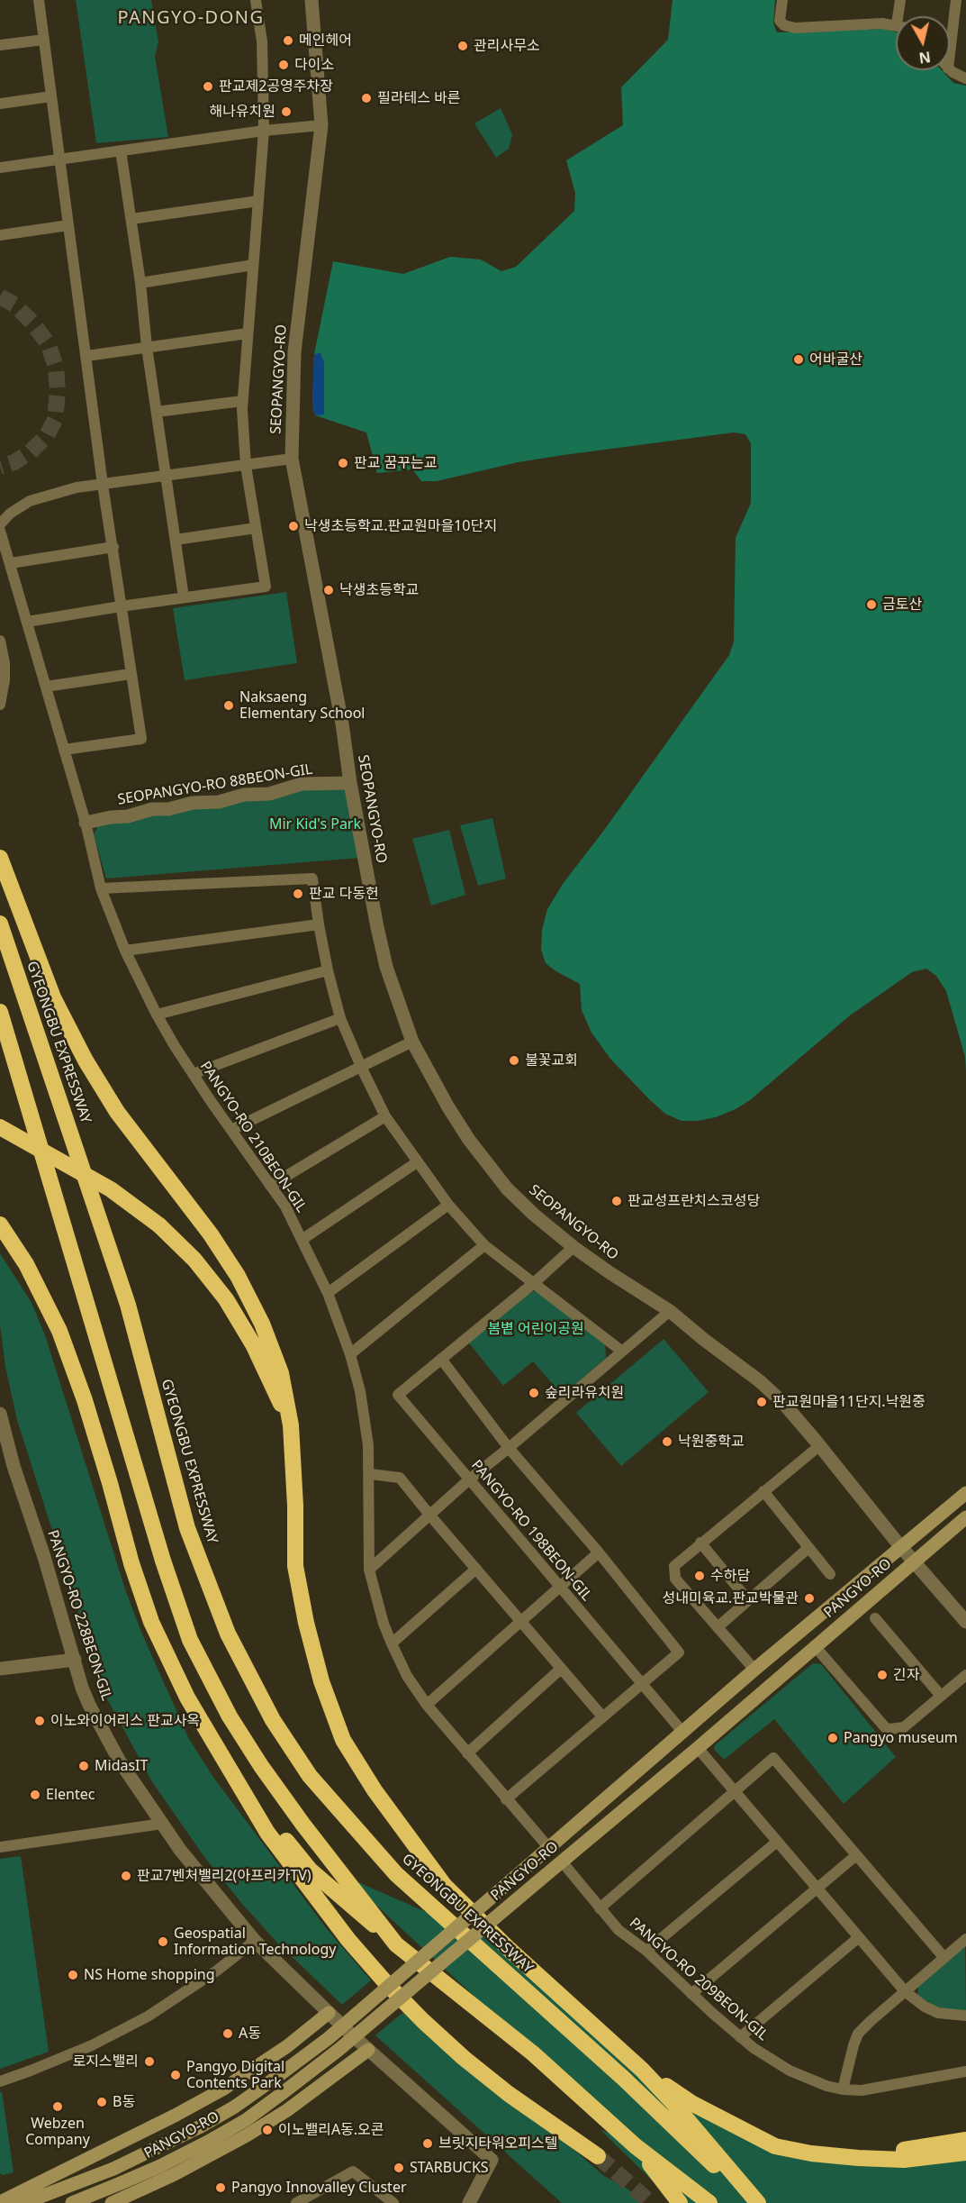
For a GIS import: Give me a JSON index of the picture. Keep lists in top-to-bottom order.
{
  "streets": {
    "highway": ["GYEONGBU EXPRESSWAY"],
    "main road": ["PANGYO-RO"],
    "street": [
      "SEOPANGYO-RO",
      "SEOPANGYO-RO 88BEON-GIL",
      "PANGYO-RO 210BEON-GIL",
      "PANGYO-RO 198BEON-GIL",
      "PANGYO-RO 228BEON-GIL",
      "PANGYO-RO 209BEON-GIL"
    ]
  },
  "crossings": [
    ["SEOPANGYO-RO", "SEOPANGYO-RO 88BEON-GIL"],
    ["SEOPANGYO-RO", "PANGYO-RO"],
    ["SEOPANGYO-RO 88BEON-GIL", "PANGYO-RO 210BEON-GIL"],
    ["PANGYO-RO 210BEON-GIL", "PANGYO-RO"],
    ["PANGYO-RO 198BEON-GIL", "PANGYO-RO"],
    ["PANGYO-RO", "PANGYO-RO 209BEON-GIL"]
  ],
  "districts": ["PANGYO-DONG"],
  "parks": ["Mir Kid's Park", "봄볕 어린이공원"],
  "places": [
    "메인헤어",
    "관리사무소",
    "다이소",
    "판교제2공영주차장",
    "필라테스 바른",
    "해나유치원",
    "어바굴산",
    "판교 꿈꾸는교",
    "낙생초등학교.판교원마을10단지",
    "낙생초등학교",
    "금토산",
    "Naksaeng Elementary School",
    "판교 다동헌",
    "불꽃교회",
    "판교성프란치스코성당",
    "숲리라유치원",
    "판교원마을11단지.낙원중",
    "낙원중학교",
    "수하담",
    "성내미육교.판교박물관",
    "긴자",
    "이노와이어리스 판교사옥",
    "Pangyo museum",
    "MidasIT",
    "Elentec",
    "판교7벤처밸리2(아프리카TV)",
    "Geospatial Information Technology",
    "NS Home shopping",
    "A동",
    "로지스밸리",
    "Pangyo Digital Contents Park",
    "B동",
    "Webzen Company",
    "이노밸리A동.오콘",
    "브릿지타워오피스텔",
    "STARBUCKS",
    "Pangyo Innovalley Cluster"
  ],
  "north": "bottom"
}
